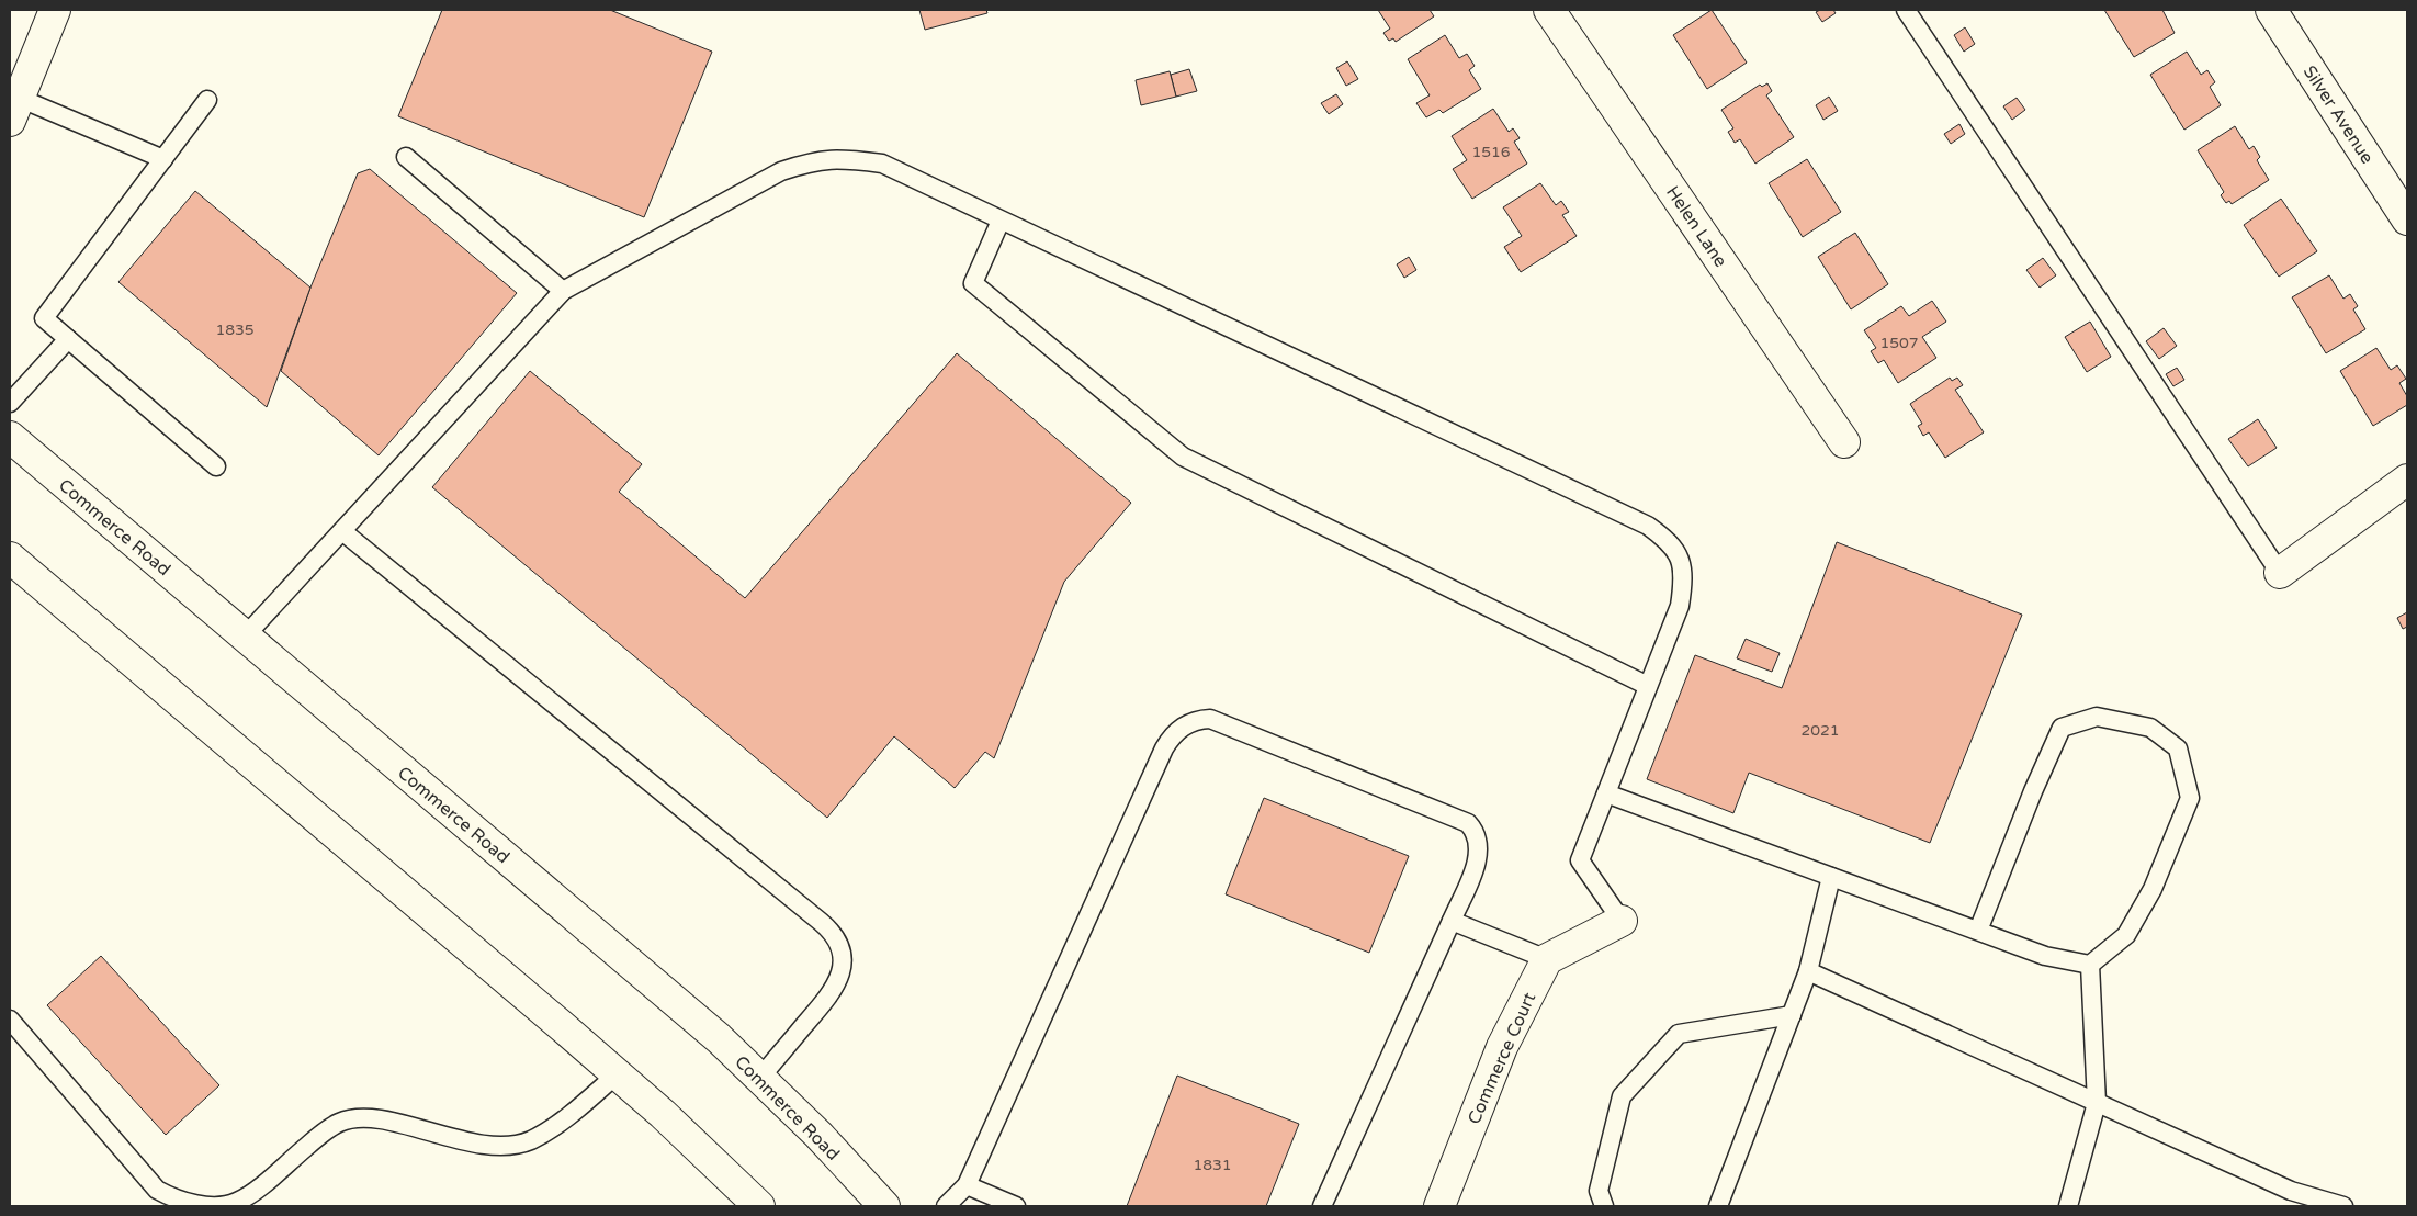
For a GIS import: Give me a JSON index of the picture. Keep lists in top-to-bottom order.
{
  "streets": {
    "main road": [
      "Silver Avenue",
      "Helen Lane",
      "Commerce Road",
      "Commerce Court"
    ]
  },
  "house_numbers": [
    "1516",
    "1835",
    "1507",
    "2021",
    "1831"
  ]
}
